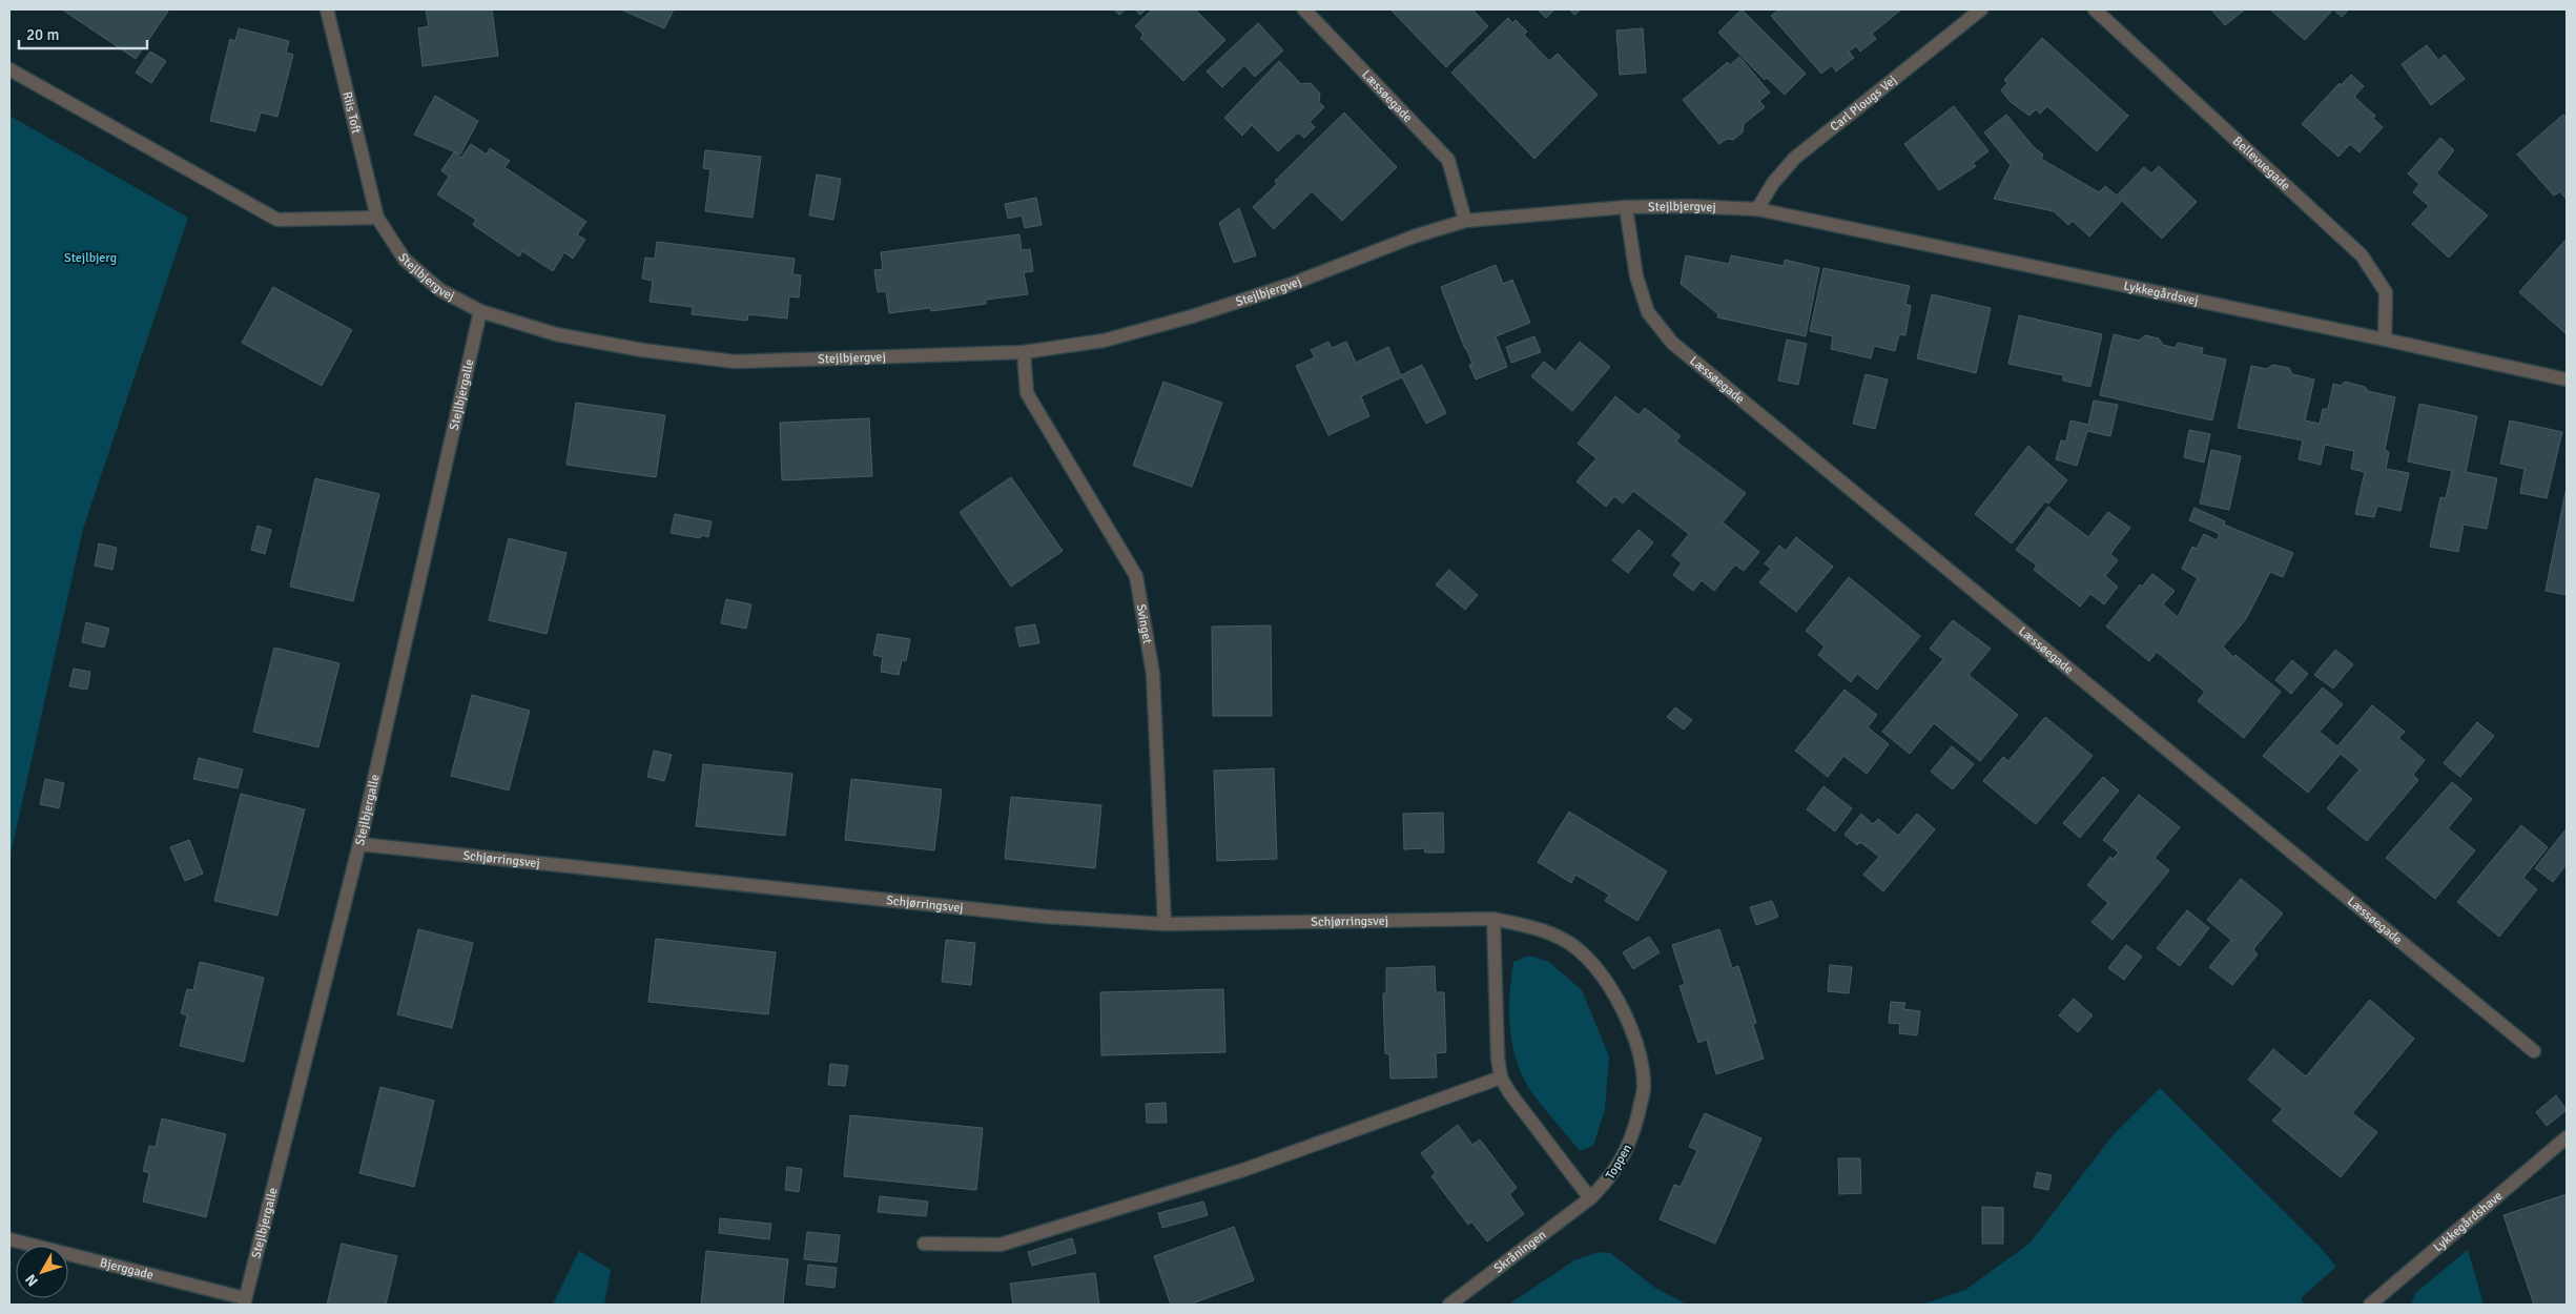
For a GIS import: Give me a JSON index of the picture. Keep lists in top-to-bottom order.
{
  "streets": {
    "street": [
      "Læssøegade",
      "Carl Plougs Vej",
      "Riis Toft",
      "Bellevuegade",
      "Stejlbjergvej",
      "Lykkegårdsvej",
      "Stejlbjergalle",
      "Svinget",
      "Schjørringsvej",
      "Toppen",
      "Lykkegårdshave",
      "Skråningen",
      "Bjerggade"
    ]
  },
  "crossings": [
    ["Læssøegade", "Stejlbjergvej"],
    ["Carl Plougs Vej", "Stejlbjergvej"],
    ["Carl Plougs Vej", "Lykkegårdsvej"],
    ["Riis Toft", "Stejlbjergvej"],
    ["Bellevuegade", "Lykkegårdsvej"],
    ["Stejlbjergvej", "Lykkegårdsvej"],
    ["Stejlbjergvej", "Stejlbjergalle"],
    ["Stejlbjergvej", "Svinget"],
    ["Stejlbjergalle", "Schjørringsvej"],
    ["Stejlbjergalle", "Bjerggade"],
    ["Svinget", "Schjørringsvej"],
    ["Schjørringsvej", "Toppen"],
    ["Toppen", "Skråningen"]
  ],
  "parks": ["Stejlbjerg"],
  "scale_bar": "20 m",
  "north": "bottom left"
}
